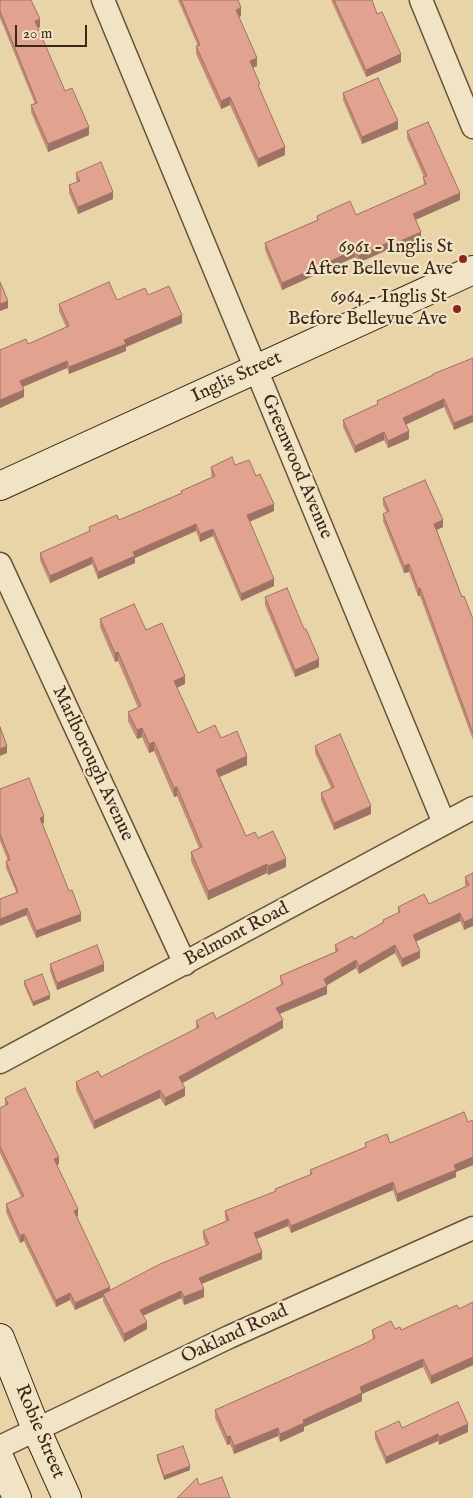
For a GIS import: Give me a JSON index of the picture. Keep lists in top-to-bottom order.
{
  "streets": {
    "street": [
      "Inglis Street",
      "Greenwood Avenue",
      "Marlborough Avenue",
      "Belmont Road",
      "Oakland Road",
      "Robie Street"
    ]
  },
  "crossings": [
    ["Inglis Street", "Greenwood Avenue"],
    ["Greenwood Avenue", "Belmont Road"],
    ["Marlborough Avenue", "Belmont Road"],
    ["Oakland Road", "Robie Street"]
  ],
  "places": ["6961 - Inglis St After Bellevue Ave", "6964 - Inglis St Before Bellevue Ave"],
  "scale_bar": "20 m"
}
